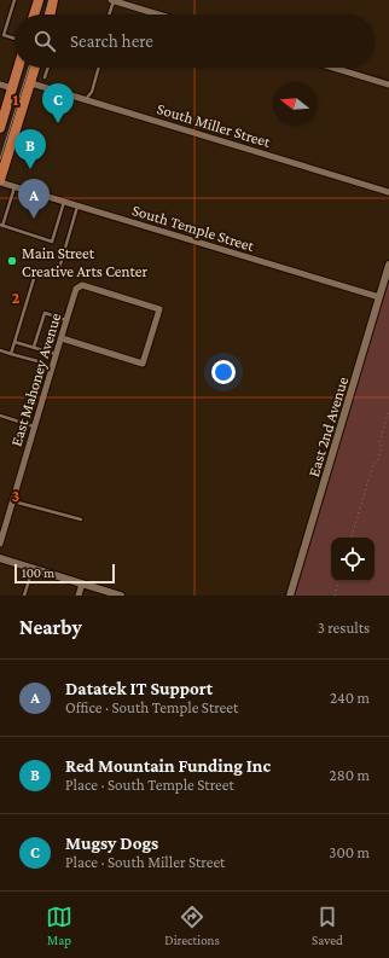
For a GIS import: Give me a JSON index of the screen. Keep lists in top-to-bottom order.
{
  "streets": {
    "street": [
      "South Miller Street",
      "South Temple Street",
      "East Mahoney Avenue",
      "East 2nd Avenue"
    ]
  },
  "crossings": [
    ["South Temple Street", "East 2nd Avenue"]
  ],
  "places": ["Main Street Creative Arts Center"],
  "scale_bar": "100 m",
  "north": "left",
  "page": {
    "search": "Search here",
    "pins": ["C", "B", "A"],
    "scale": "100 m",
    "heading": ["Nearby", "3 results"],
    "list": [
      {
        "mark": "A",
        "name": "Datatek IT Support",
        "note": "Office · South Temple Street",
        "value": "240 m"
      },
      {
        "mark": "B",
        "name": "Red Mountain Funding Inc",
        "note": "Place · South Temple Street",
        "value": "280 m"
      },
      {
        "mark": "C",
        "name": "Mugsy Dogs",
        "note": "Place · South Miller Street",
        "value": "300 m"
      }
    ],
    "nav": ["Map", "Directions", "Saved"]
  },
  "grid": {
    "rows": ["1", "2", "3"]
  }
}
